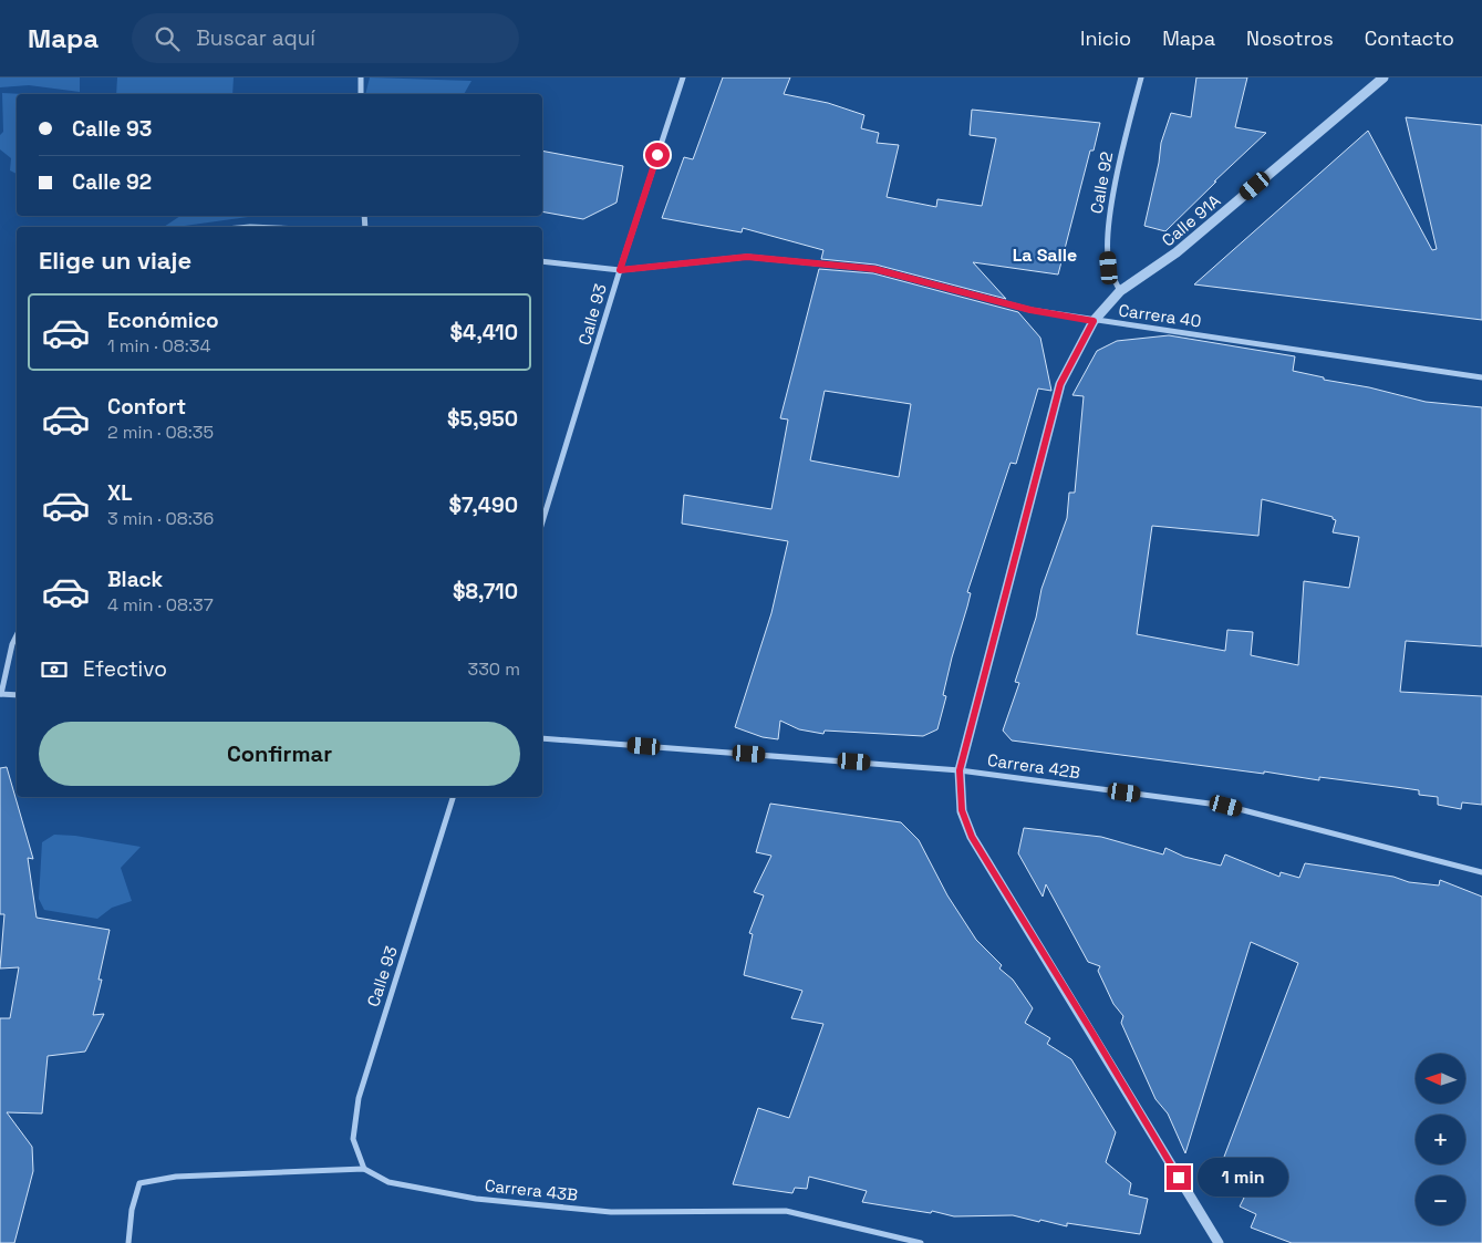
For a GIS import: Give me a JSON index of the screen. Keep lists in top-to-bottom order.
{
  "streets": {
    "street": [
      "Calle 92",
      "Calle 91A",
      "Calle 93",
      "Carrera 40",
      "Carrera 42B",
      "Carrera 43B"
    ]
  },
  "crossings": [
    ["Calle 92", "Calle 91A"],
    ["Calle 91A", "Carrera 40"],
    ["Calle 93", "Carrera 40"],
    ["Calle 93", "Carrera 43B"]
  ],
  "districts": ["La Salle"],
  "north": "left",
  "page": {
    "header": "Mapa",
    "search": "Buscar aquí",
    "nav": [
      "Inicio",
      "Mapa",
      "Nosotros",
      "Contacto"
    ],
    "banner": ["Calle 93", "Calle 92"],
    "heading": "Elige un viaje",
    "list": [
      {
        "name": "Económico",
        "note": "1 min · 08:34",
        "value": "$4,410"
      },
      {
        "name": "Confort",
        "note": "2 min · 08:35",
        "value": "$5,950"
      },
      {
        "name": "XL",
        "note": "3 min · 08:36",
        "value": "$7,490"
      },
      {
        "name": "Black",
        "note": "4 min · 08:37",
        "value": "$8,710"
      }
    ],
    "pay": ["Efectivo", "330 m"],
    "buttons": "Confirmar",
    "map_buttons": ["+", "−"],
    "bubble": "1 min"
  }
}
